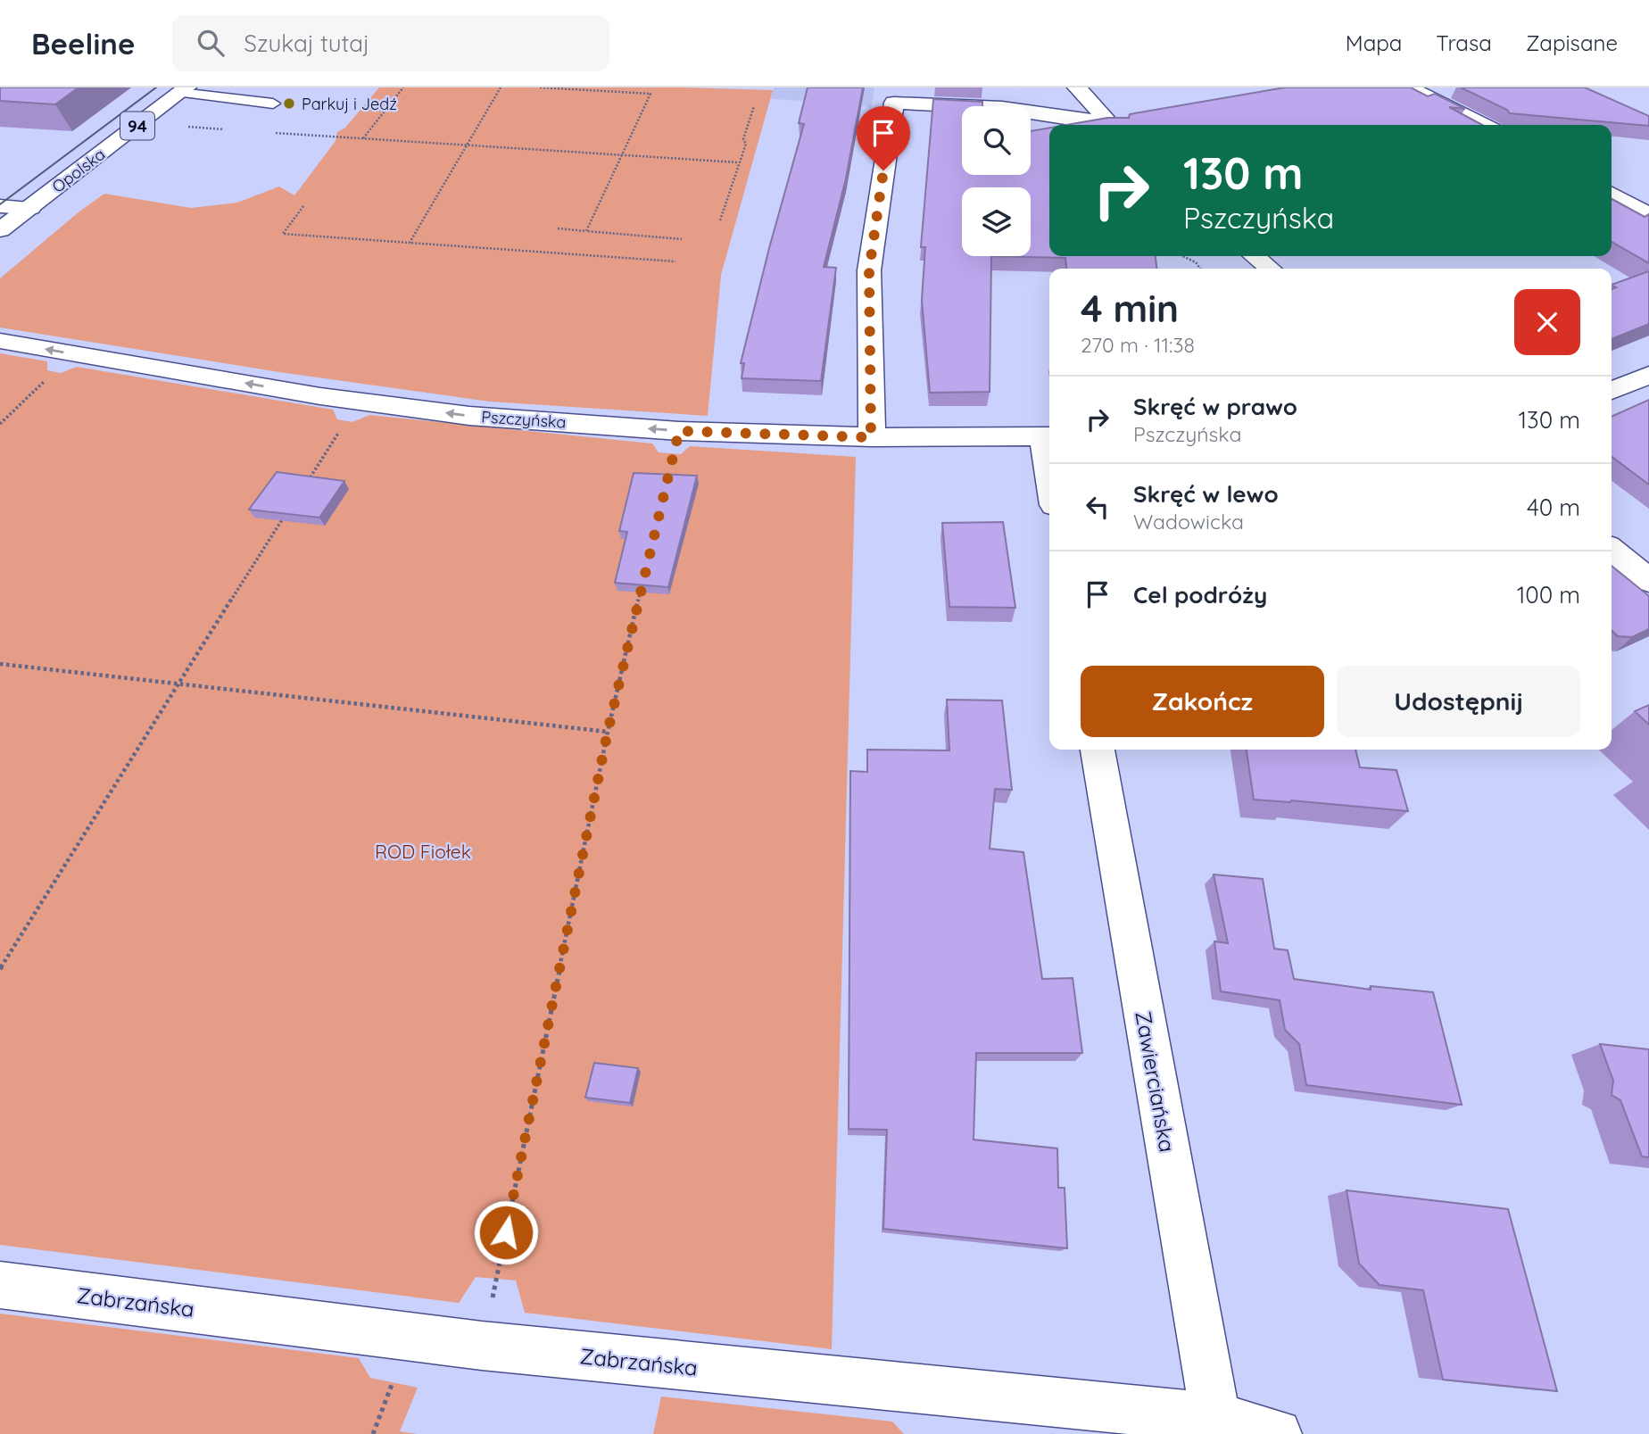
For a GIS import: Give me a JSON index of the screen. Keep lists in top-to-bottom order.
{
  "streets": {
    "street": [
      "94",
      "Opolska",
      "Pszczyńska",
      "Zawierciańska",
      "Zabrzańska"
    ]
  },
  "crossings": [
    ["Zawierciańska", "Zabrzańska"]
  ],
  "one_way": ["Pszczyńska"],
  "parks": ["ROD Fiołek"],
  "places": ["Parkuj i Jedź"],
  "page": {
    "header": "Beeline",
    "search": "Szukaj tutaj",
    "nav": ["Mapa", "Trasa", "Zapisane"],
    "turn": ["130 m", "Pszczyńska"],
    "heading": ["4 min", "270 m · 11:38"],
    "list": [
      {
        "name": "Skręć w prawo",
        "note": "Pszczyńska",
        "value": "130 m"
      },
      {
        "name": "Skręć w lewo",
        "note": "Wadowicka",
        "value": "40 m"
      },
      {
        "name": "Cel podróży",
        "value": "100 m"
      }
    ],
    "buttons": ["Zakończ", "Udostępnij"]
  }
}
